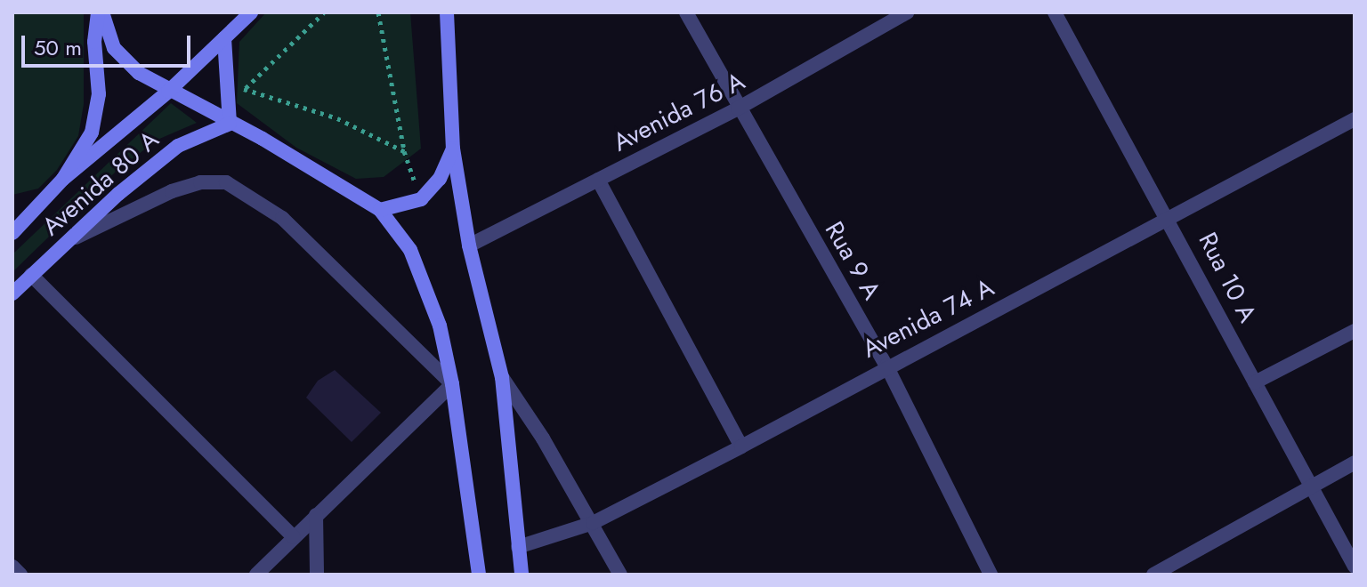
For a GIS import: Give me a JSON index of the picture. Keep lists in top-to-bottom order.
{
  "streets": {
    "main road": ["Avenida 80 A"],
    "street": [
      "Avenida 76 A",
      "Rua 9 A",
      "Rua 10 A",
      "Avenida 74 A"
    ]
  },
  "crossings": [
    ["Avenida 76 A", "Rua 9 A"],
    ["Rua 9 A", "Avenida 74 A"],
    ["Rua 10 A", "Avenida 74 A"]
  ],
  "scale_bar": "50 m"
}
